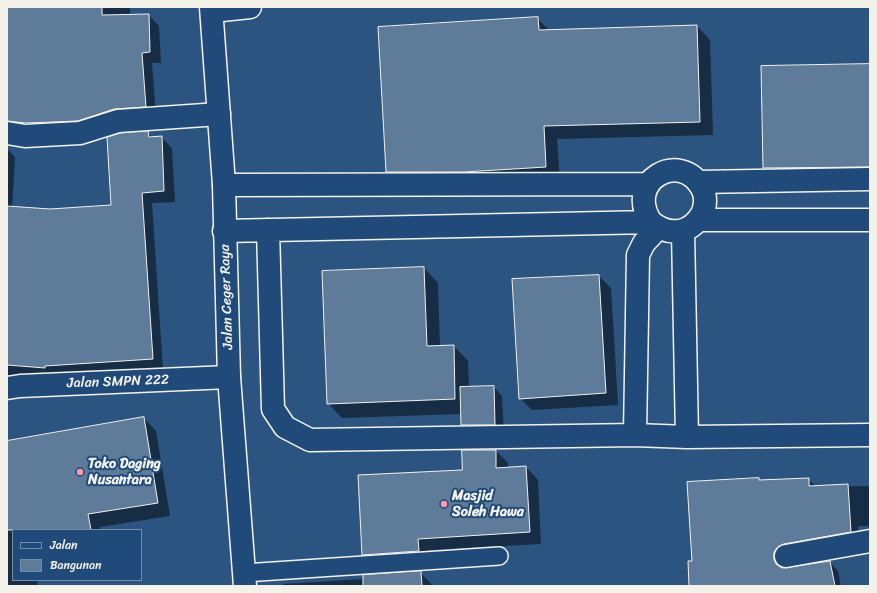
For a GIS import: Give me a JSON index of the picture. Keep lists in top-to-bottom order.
{
  "streets": {
    "street": ["Jalan Ceger Raya", "Jalan SMPN 222"]
  },
  "crossings": [
    ["Jalan Ceger Raya", "Jalan SMPN 222"]
  ],
  "places": ["Toko Daging Nusantara", "Masjid Soleh Hawa"],
  "legend": ["Jalan", "Bangunan"]
}
